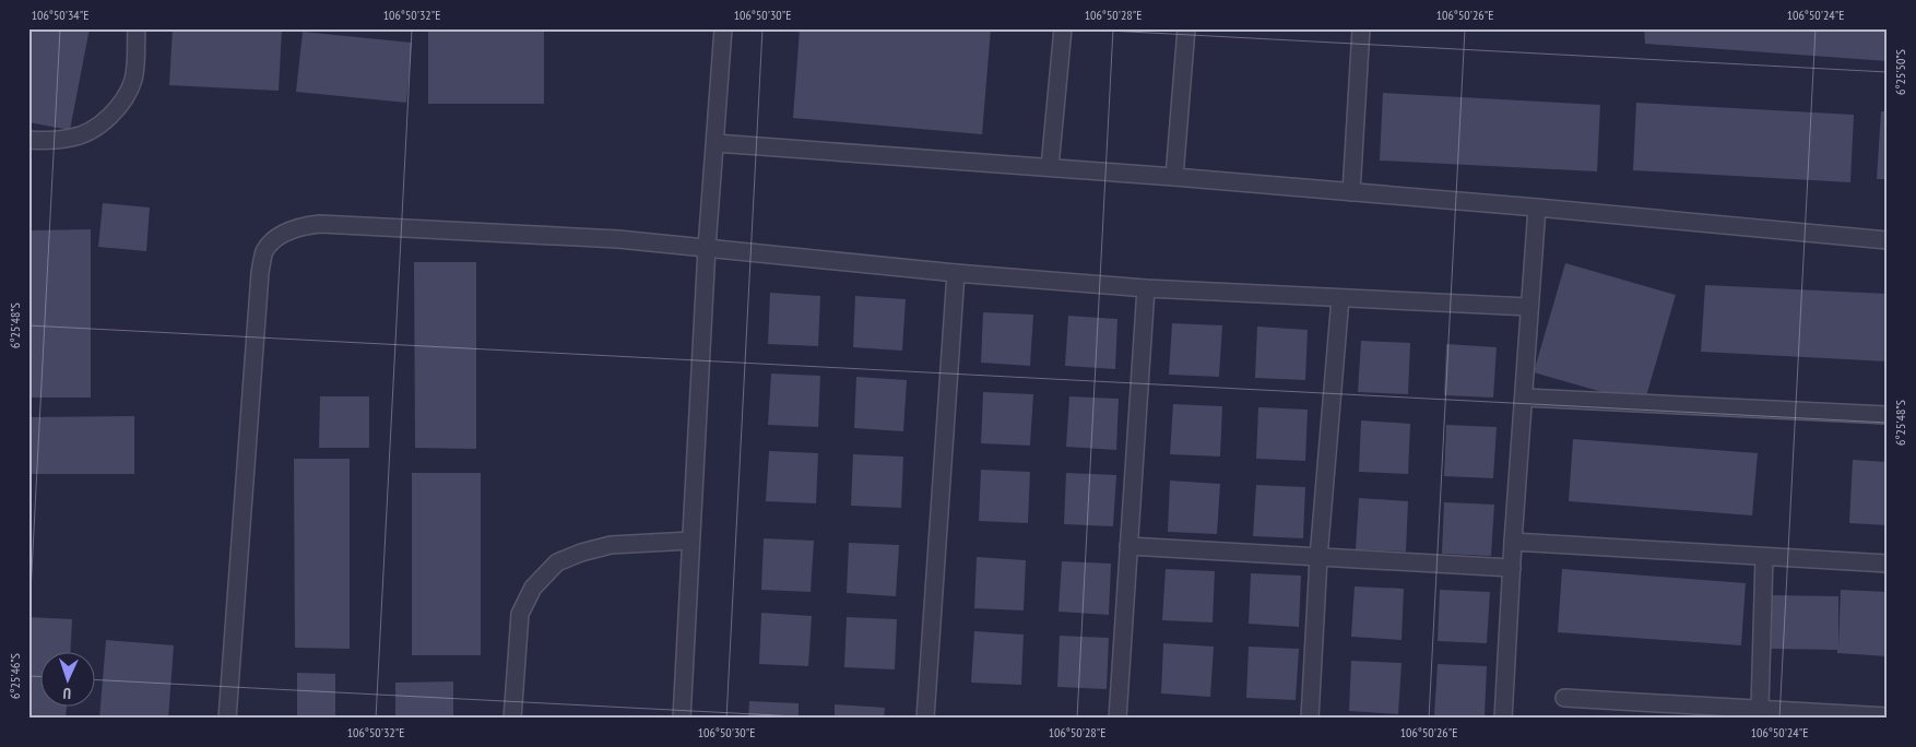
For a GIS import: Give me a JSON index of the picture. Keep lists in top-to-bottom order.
{
  "north": "bottom",
  "coordinates": [
    "106°50'34\"E",
    "106°50'32\"E",
    "106°50'30\"E",
    "106°50'28\"E",
    "106°50'26\"E",
    "106°50'24\"E",
    "6°25'50\"S",
    "6°25'48\"S",
    "6°25'46\"S"
  ]
}
